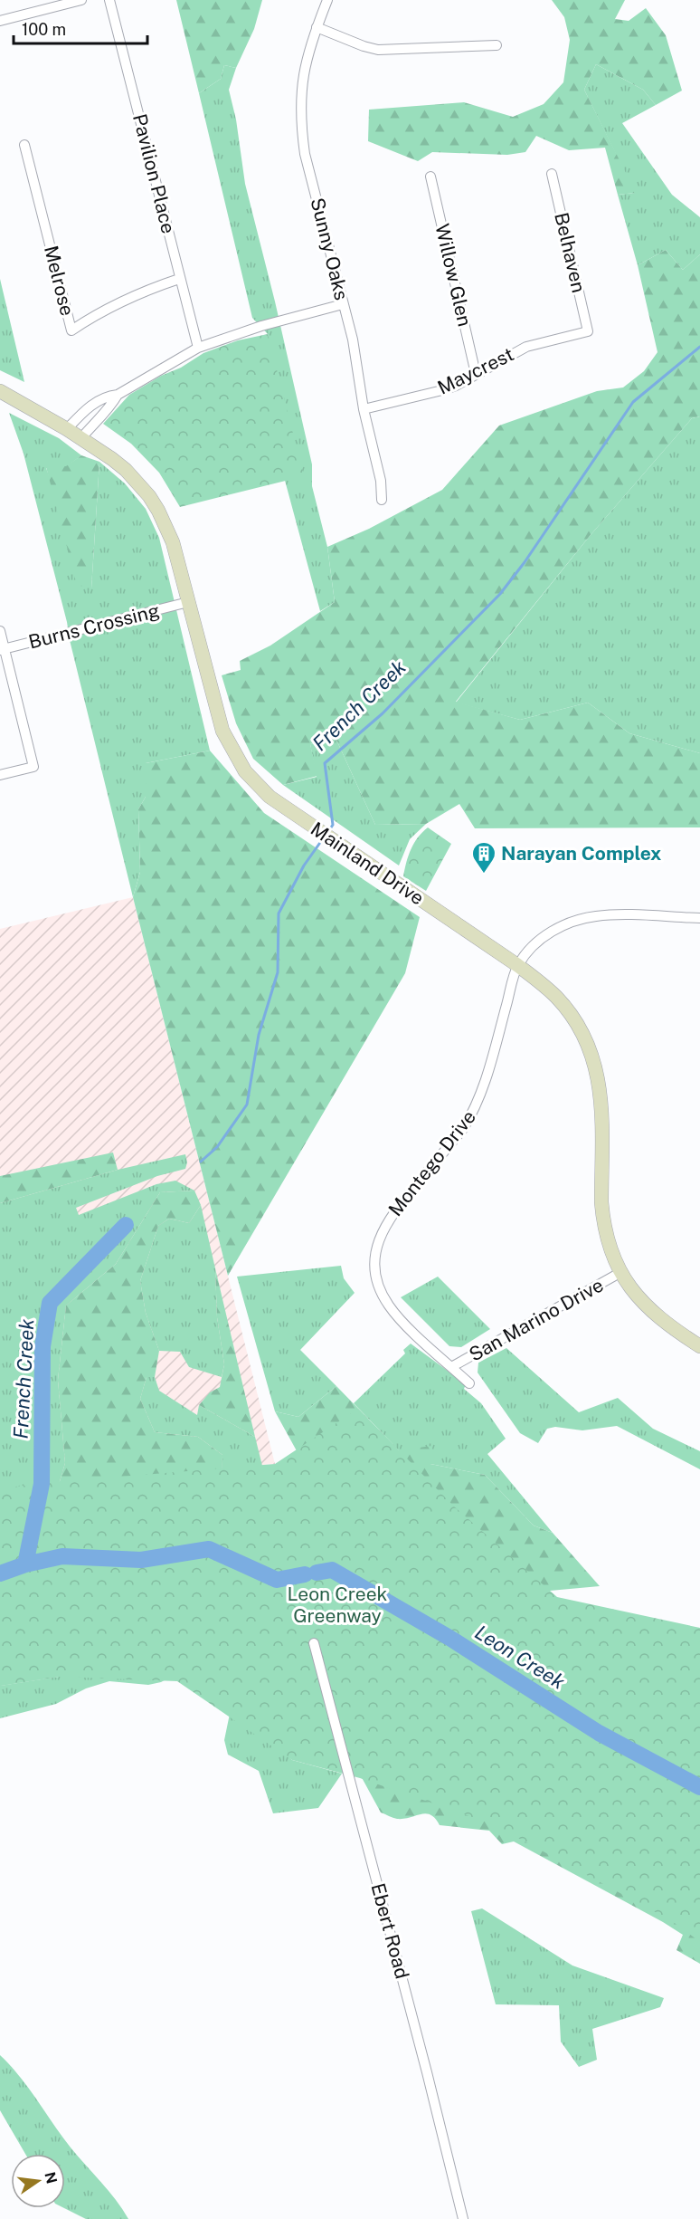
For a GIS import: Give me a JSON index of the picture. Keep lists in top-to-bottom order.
{
  "streets": {
    "main road": ["Mainland Drive"],
    "street": [
      "Pavilion Place",
      "Sunny Oaks",
      "Belhaven",
      "Willow Glen",
      "Melrose",
      "Maycrest",
      "Burns Crossing",
      "Montego Drive",
      "San Marino Drive",
      "Ebert Road"
    ]
  },
  "crossings": [
    ["Pavilion Place", "Melrose"],
    ["Sunny Oaks", "Maycrest"],
    ["Belhaven", "Maycrest"],
    ["Willow Glen", "Maycrest"],
    ["Burns Crossing", "Mainland Drive"],
    ["Mainland Drive", "Montego Drive"],
    ["Mainland Drive", "San Marino Drive"],
    ["Montego Drive", "San Marino Drive"]
  ],
  "water": ["French Creek", "Leon Creek"],
  "parks": ["Leon Creek Greenway"],
  "places": {
    "building": ["Narayan Complex"]
  },
  "scale_bar": "100 m",
  "north": "right"
}
